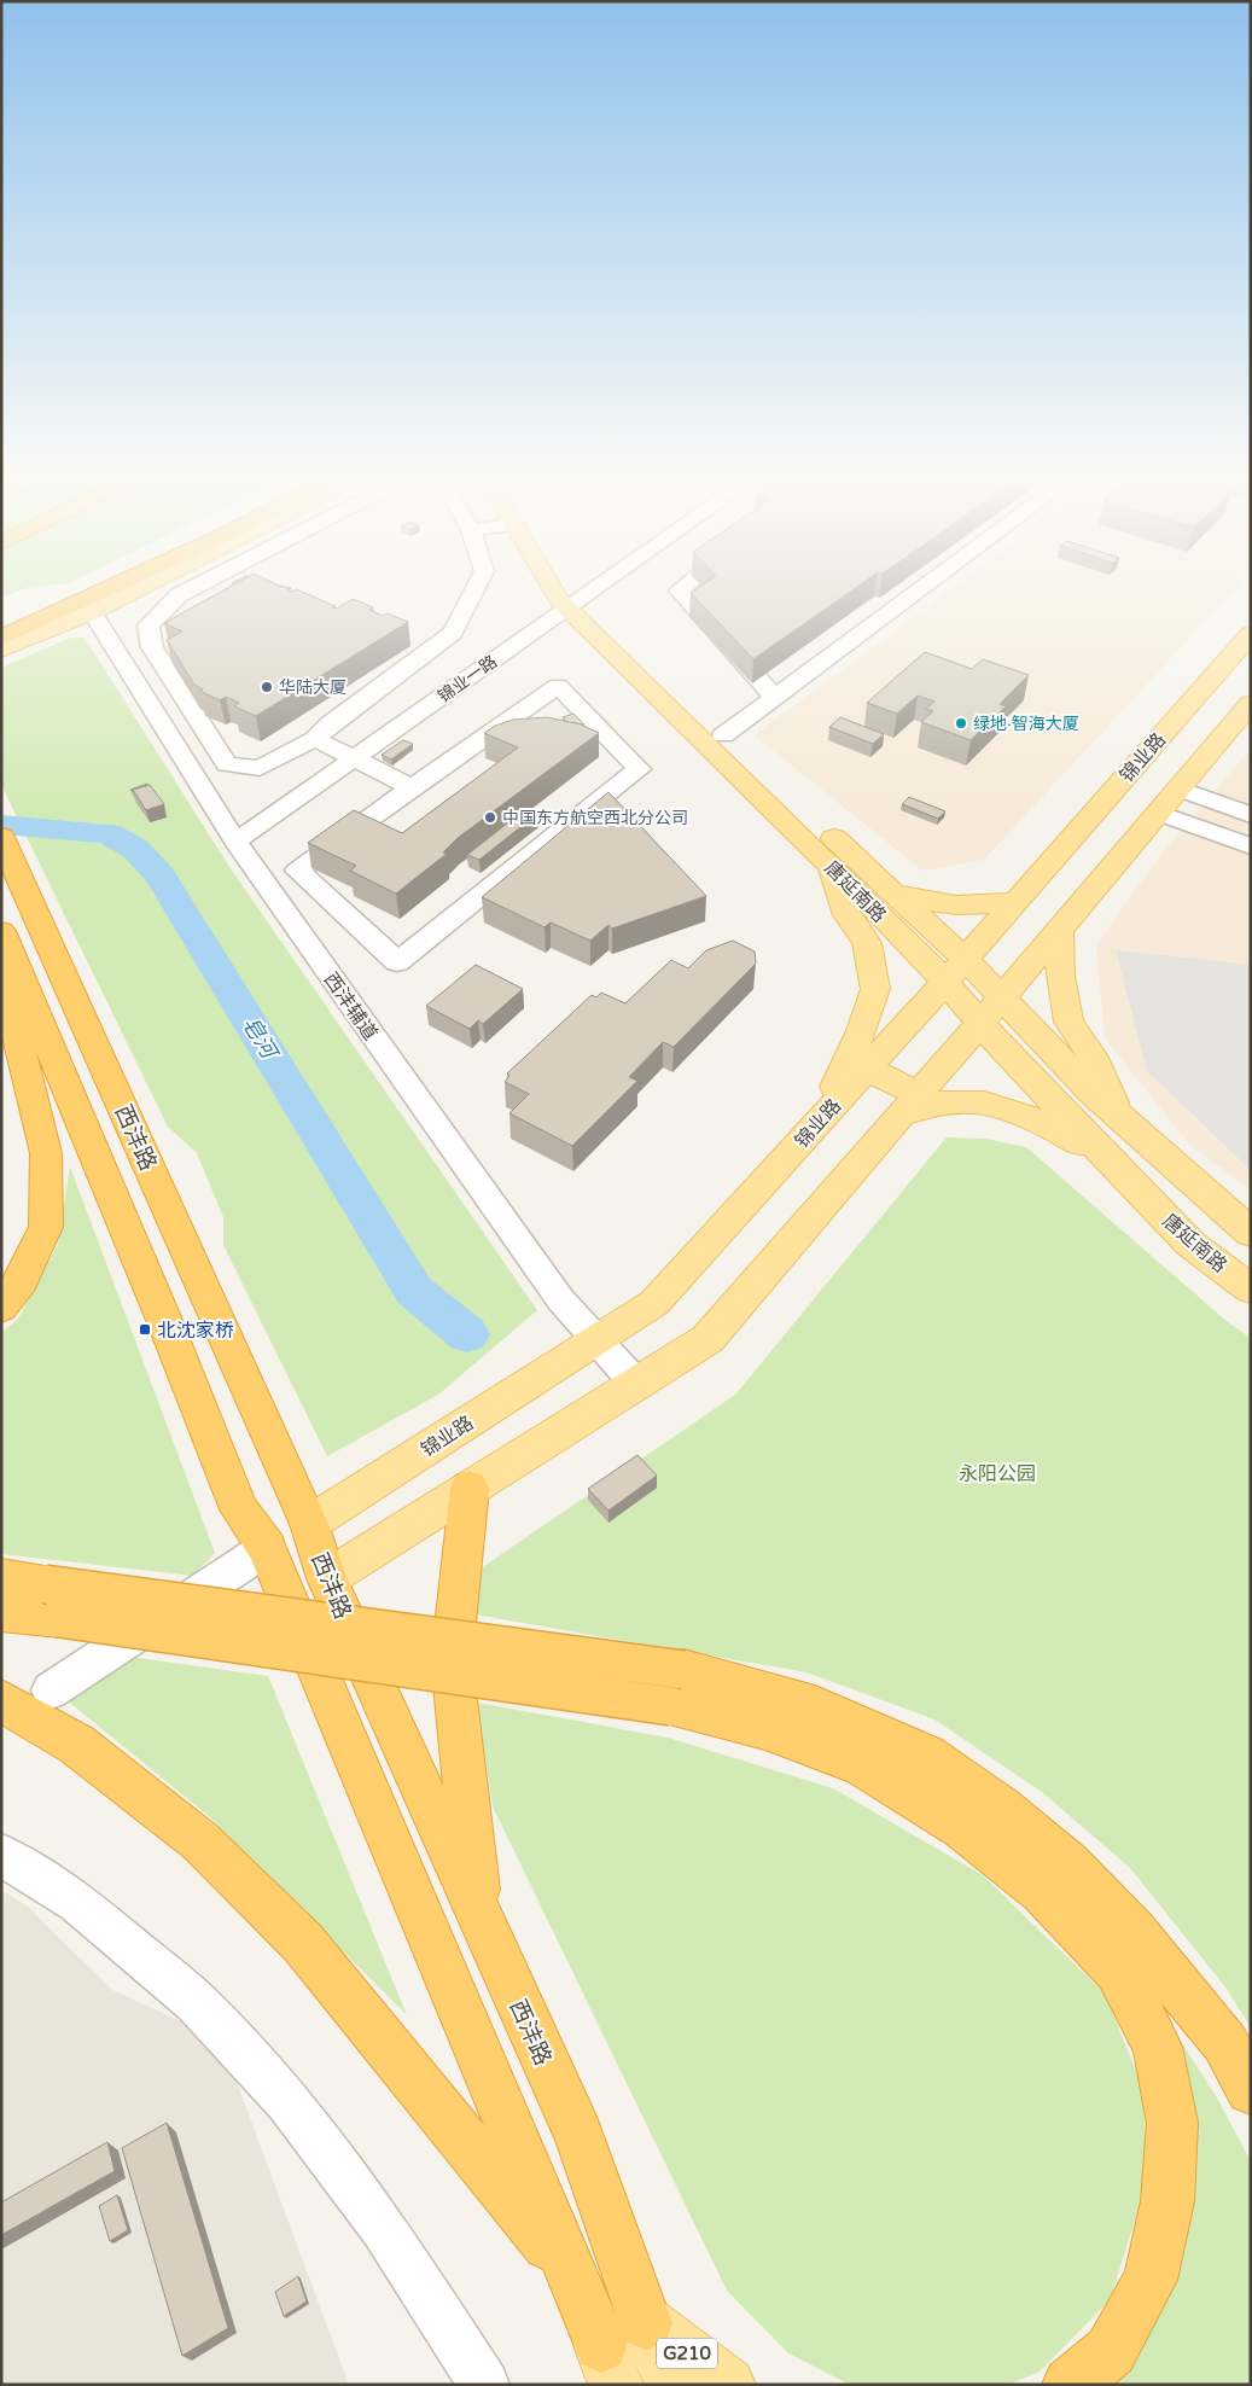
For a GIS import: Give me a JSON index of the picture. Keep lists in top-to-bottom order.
{
  "streets": {
    "highway": ["西沣路"],
    "main road": ["锦业路", "唐延南路", "G210"],
    "street": ["锦业一路", "西沣辅道"]
  },
  "crossings": [
    ["锦业一路", "唐延南路"],
    ["锦业一路", "西沣辅道"],
    ["锦业路", "唐延南路"],
    ["锦业路", "西沣辅道"],
    ["锦业路", "西沣路"],
    ["西沣路", "G210"]
  ],
  "water": ["皂河"],
  "parks": ["永阳公园"],
  "places": {
    "other": ["华陆大厦", "绿地·智海大厦", "中国东方航空西北分公司"],
    "transit": ["北沈家桥"]
  }
}
